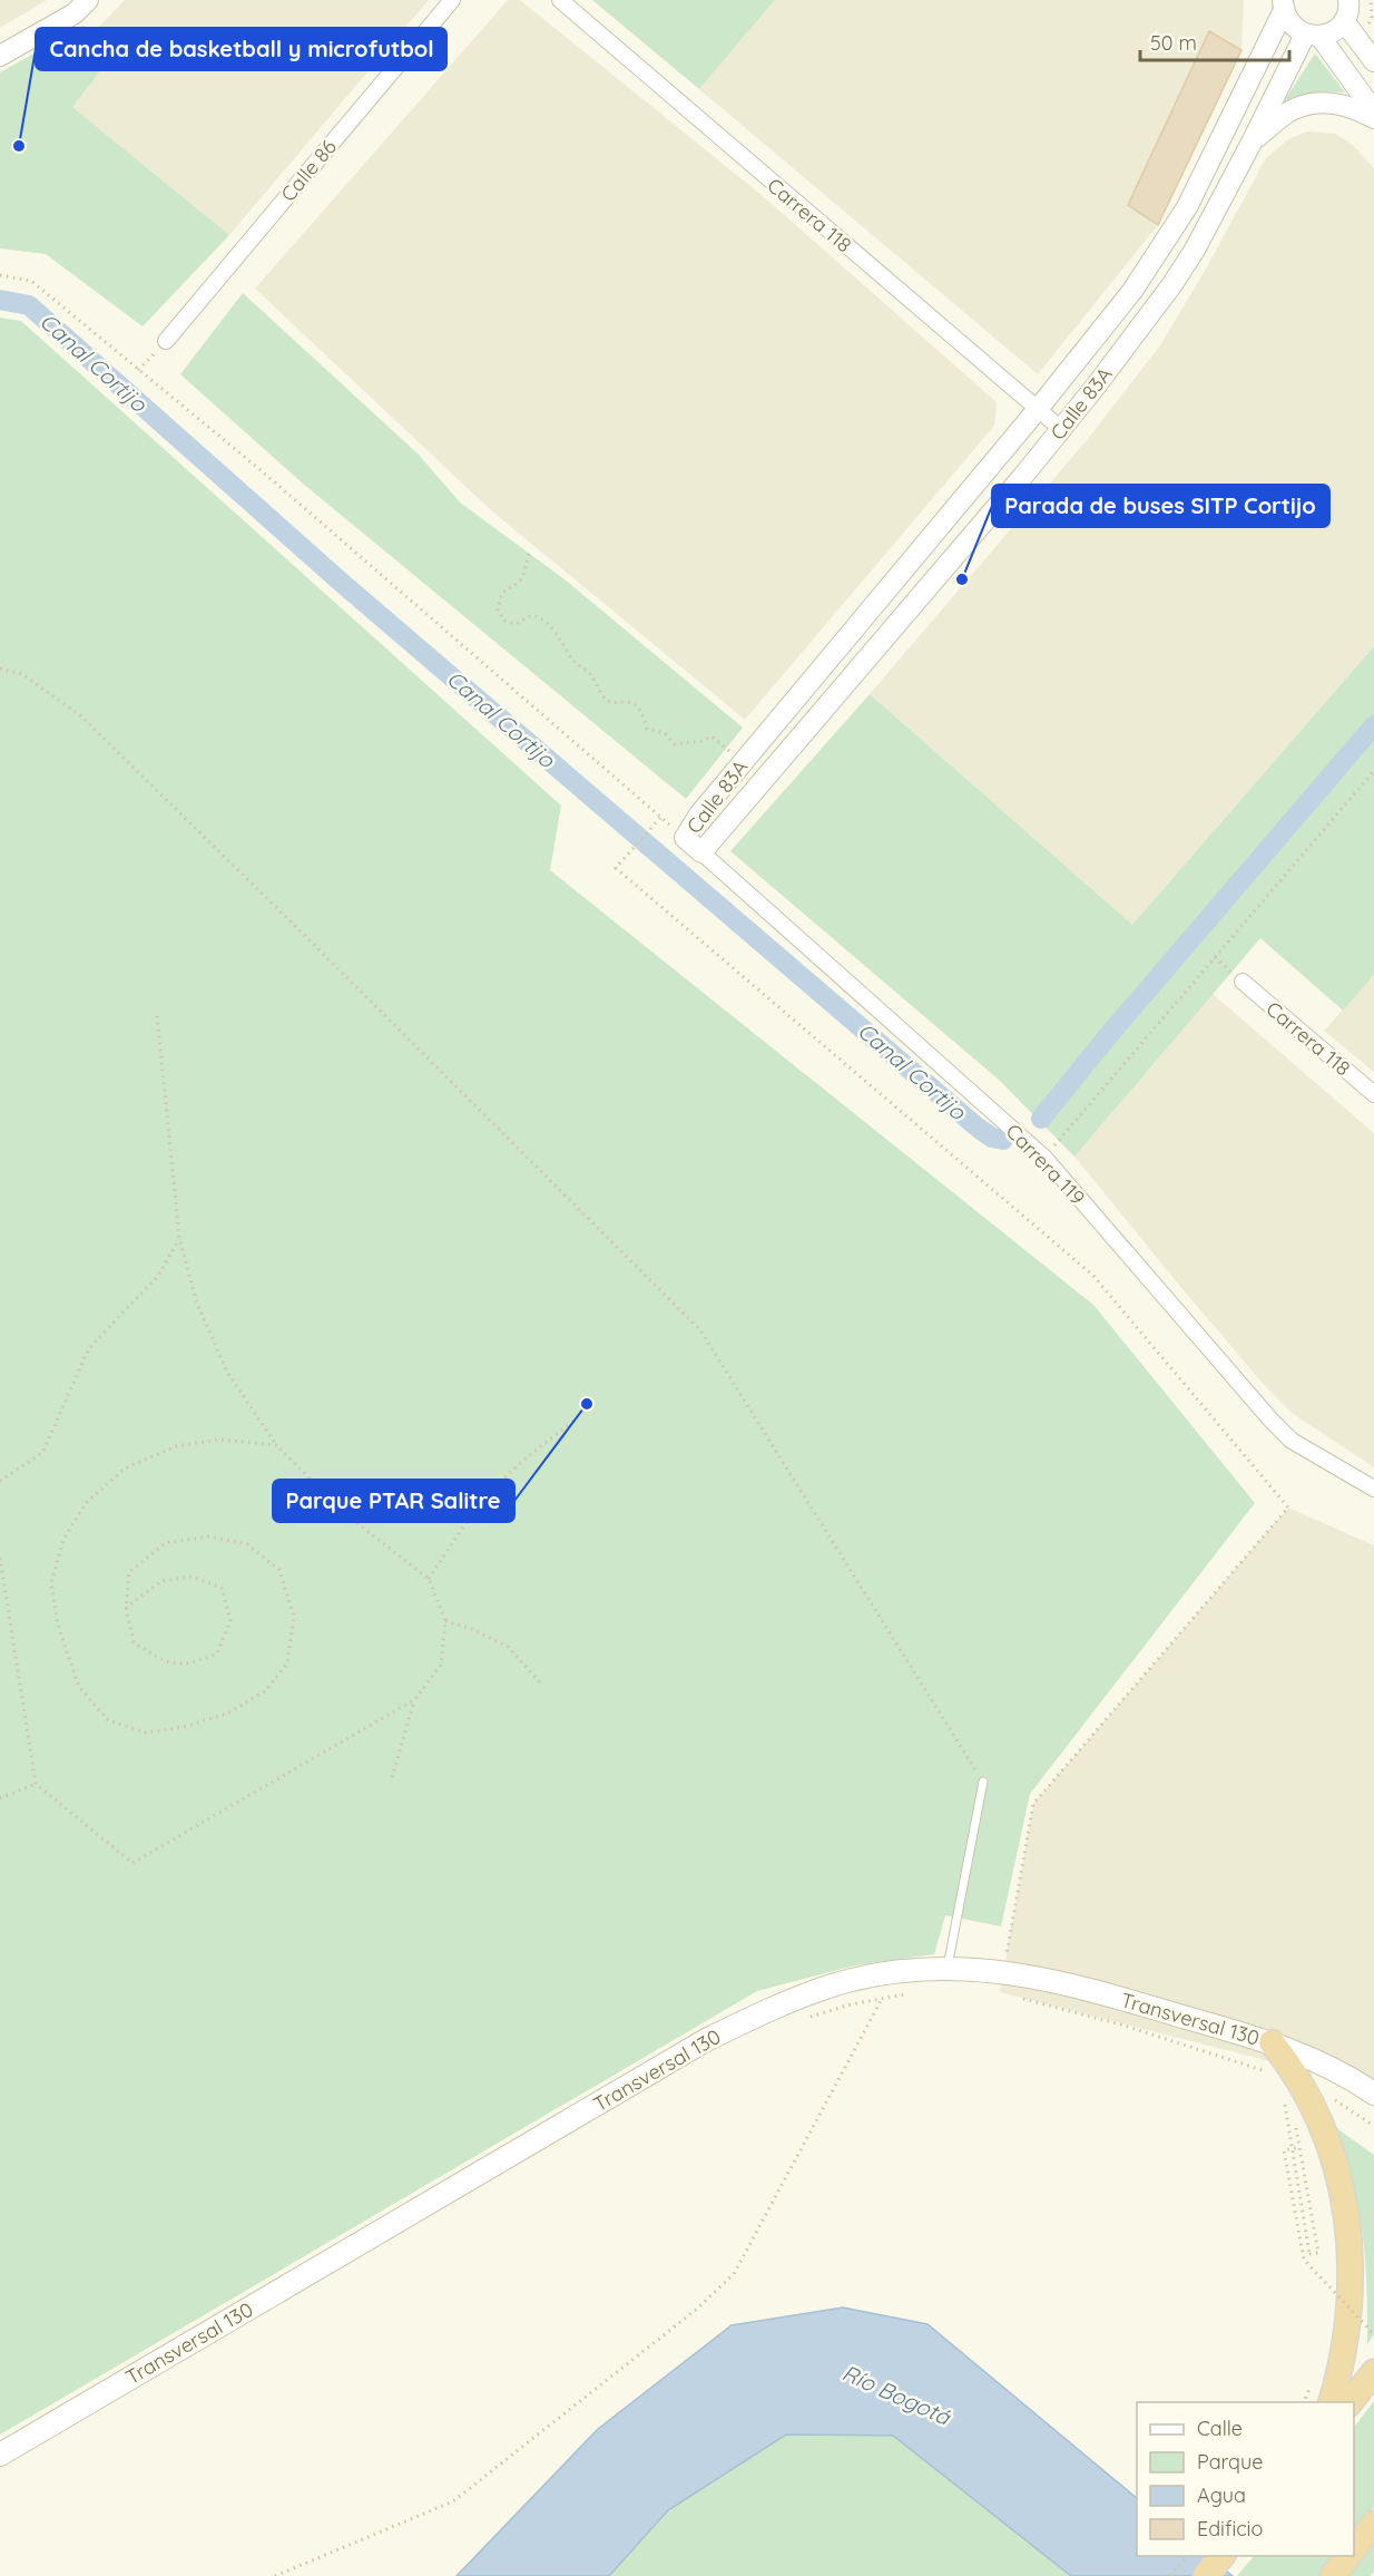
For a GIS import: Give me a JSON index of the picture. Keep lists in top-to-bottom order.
{
  "streets": {
    "main road": ["Transversal 130"],
    "street": [
      "Calle 86",
      "Carrera 118",
      "Calle 83A",
      "Carrera 119"
    ]
  },
  "crossings": [
    ["Carrera 118", "Calle 83A"],
    ["Calle 83A", "Carrera 119"]
  ],
  "water": ["Canal Cortijo", "Río Bogotá"],
  "places": ["Cancha de basketball y microfutbol", "Parada de buses SITP Cortijo", "Parque PTAR Salitre"],
  "legend": [
    "Calle",
    "Parque",
    "Agua",
    "Edificio"
  ],
  "scale_bar": "50 m"
}
